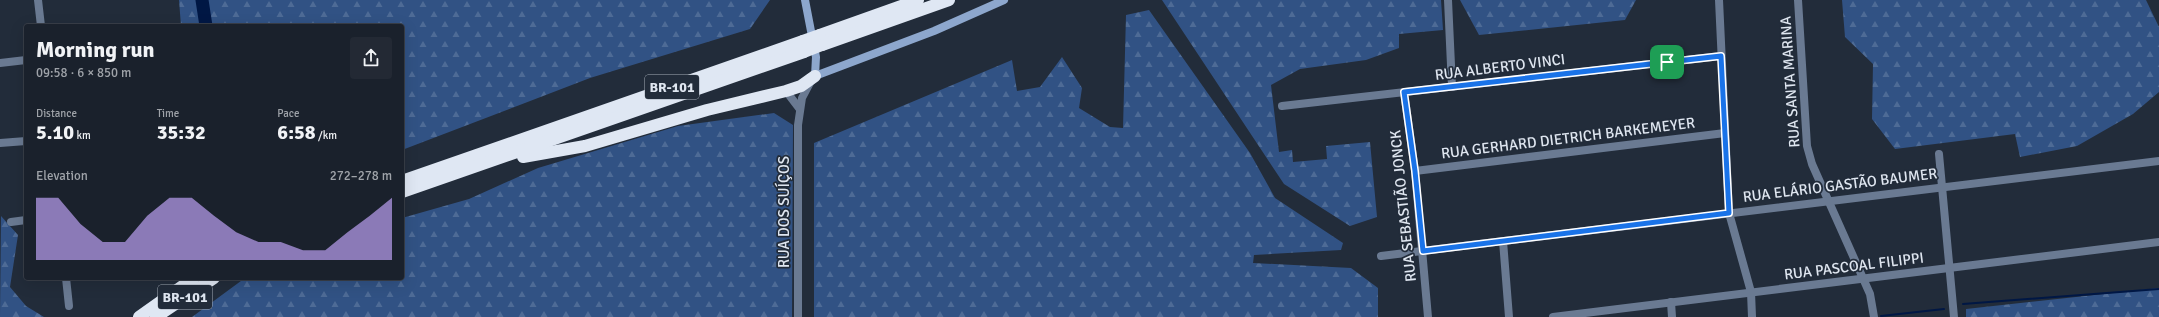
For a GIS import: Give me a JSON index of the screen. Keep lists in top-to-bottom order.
{
  "streets": {
    "highway": ["BR-101"],
    "main road": ["RUA DOS SUÍÇOS"],
    "street": [
      "RUA ALBERTO VINCI",
      "RUA SANTA MARINA",
      "RUA GERHARD DIETRICH BARKEMEYER",
      "RUA ELÁRIO GASTÃO BAUMER",
      "RUA SEBASTIÃO JONCK",
      "RUA PASCOAL FILIPPI"
    ]
  },
  "crossings": [
    ["RUA ALBERTO VINCI", "RUA SEBASTIÃO JONCK"],
    ["RUA SANTA MARINA", "RUA ELÁRIO GASTÃO BAUMER"],
    ["RUA SANTA MARINA", "RUA PASCOAL FILIPPI"],
    ["RUA GERHARD DIETRICH BARKEMEYER", "RUA SEBASTIÃO JONCK"],
    ["RUA ELÁRIO GASTÃO BAUMER", "RUA SEBASTIÃO JONCK"]
  ],
  "page": {
    "heading": ["Morning run", "09:58 · 6 × 850 m"],
    "stats": [
      ["Distance", "5.10 km"],
      ["Time", "35:32"],
      ["Pace", "6:58 /km"]
    ],
    "chart": ["Elevation", "272–278 m"]
  }
}
